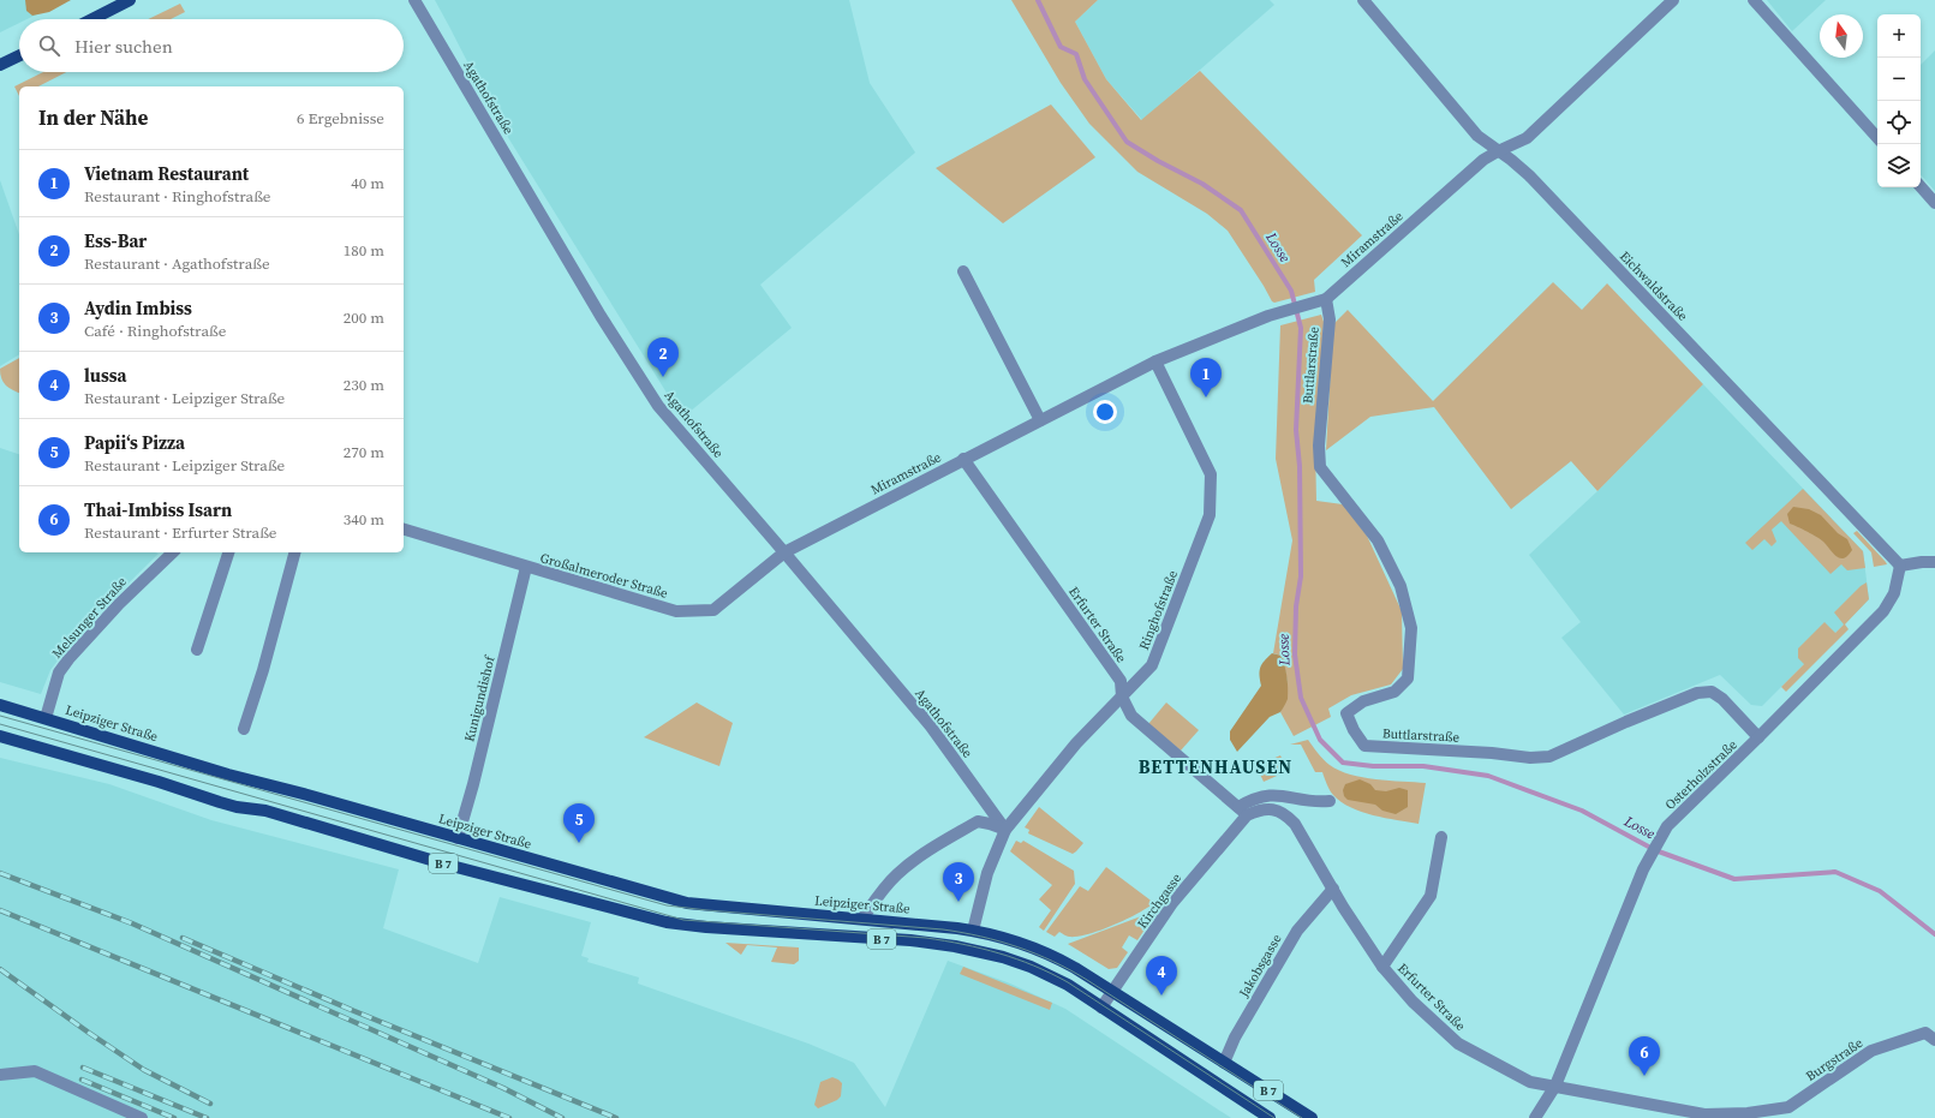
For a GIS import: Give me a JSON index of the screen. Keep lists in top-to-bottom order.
{
  "streets": {
    "main road": ["Leipziger Straße", "B 7"],
    "street": [
      "Agathofstraße",
      "Miramstraße",
      "Eichwaldstraße",
      "Buttlarstraße",
      "Großalmeroder Straße",
      "Ringhofstraße",
      "Melsunger Straße",
      "Erfurter Straße",
      "Kunigundishof",
      "Osterholzstraße",
      "Kirchgasse",
      "Jakobsgasse",
      "Burgstraße"
    ]
  },
  "crossings": [
    ["Agathofstraße", "Miramstraße"],
    ["Agathofstraße", "Großalmeroder Straße"],
    ["Agathofstraße", "Ringhofstraße"],
    ["Miramstraße", "Eichwaldstraße"],
    ["Miramstraße", "Buttlarstraße"],
    ["Miramstraße", "Großalmeroder Straße"],
    ["Miramstraße", "Ringhofstraße"],
    ["Miramstraße", "Erfurter Straße"],
    ["Eichwaldstraße", "Osterholzstraße"],
    ["Buttlarstraße", "Osterholzstraße"],
    ["Großalmeroder Straße", "Kunigundishof"],
    ["Ringhofstraße", "Erfurter Straße"],
    ["Ringhofstraße", "Leipziger Straße"],
    ["Melsunger Straße", "Leipziger Straße"],
    ["Erfurter Straße", "Osterholzstraße"],
    ["Erfurter Straße", "Kirchgasse"],
    ["Erfurter Straße", "Jakobsgasse"],
    ["Erfurter Straße", "Burgstraße"],
    ["Kunigundishof", "Leipziger Straße"],
    ["Leipziger Straße", "B 7"],
    ["Leipziger Straße", "Kirchgasse"],
    ["B 7", "Kirchgasse"],
    ["B 7", "Jakobsgasse"]
  ],
  "districts": ["BETTENHAUSEN"],
  "water": ["Losse"],
  "north": "top",
  "page": {
    "map_buttons": ["+", "−"],
    "search": "Hier suchen",
    "heading": ["In der Nähe", "6 Ergebnisse"],
    "list": [
      {
        "mark": "1",
        "name": "Vietnam Restaurant",
        "note": "Restaurant · Ringhofstraße",
        "value": "40 m"
      },
      {
        "mark": "2",
        "name": "Ess-Bar",
        "note": "Restaurant · Agathofstraße",
        "value": "180 m"
      },
      {
        "mark": "3",
        "name": "Aydin Imbiss",
        "note": "Café · Ringhofstraße",
        "value": "200 m"
      },
      {
        "mark": "4",
        "name": "lussa",
        "note": "Restaurant · Leipziger Straße",
        "value": "230 m"
      },
      {
        "mark": "5",
        "name": "Papii‘s Pizza",
        "note": "Restaurant · Leipziger Straße",
        "value": "270 m"
      },
      {
        "mark": "6",
        "name": "Thai-Imbiss Isarn",
        "note": "Restaurant · Erfurter Straße",
        "value": "340 m"
      }
    ],
    "pins": [
      "2",
      "1",
      "5",
      "3",
      "4",
      "6"
    ]
  }
}
